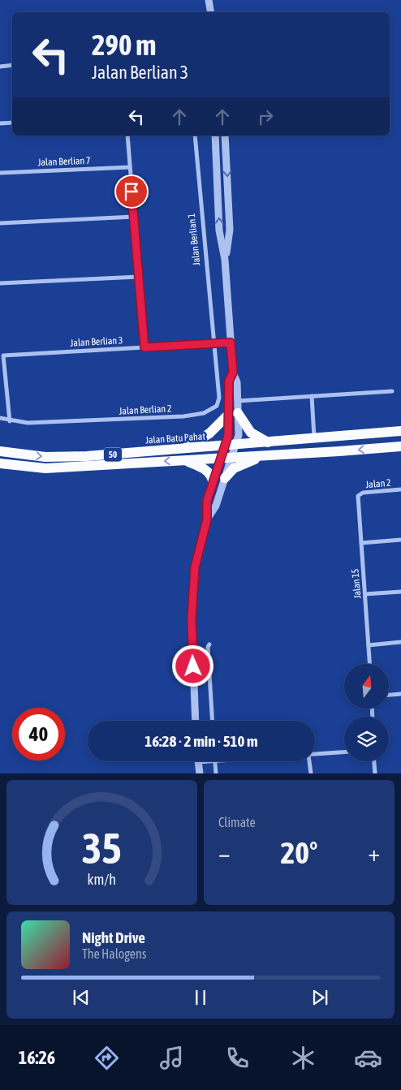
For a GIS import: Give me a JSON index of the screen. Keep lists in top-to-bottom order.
{
  "streets": {
    "highway": ["Jalan Batu Pahat", "50"],
    "street": [
      "Jalan Berlian 7",
      "Jalan Berlian 1",
      "Jalan Berlian 3",
      "Jalan Berlian 2",
      "Jalan 2",
      "Jalan 15"
    ]
  },
  "crossings": [
    ["Jalan Berlian 1", "Jalan Berlian 3"],
    ["Jalan Berlian 1", "Jalan Berlian 2"],
    ["Jalan Berlian 3", "Jalan Berlian 2"],
    ["Jalan 2", "Jalan 15"]
  ],
  "north": "top",
  "page": {
    "turn": ["290 m", "Jalan Berlian 3"],
    "limit": "40",
    "trip": "16:28 · 2 min · 510 m",
    "tile": "Climate",
    "heat": ["−", "20°", "+"],
    "song": ["Night Drive", "The Halogens"],
    "tabs": "16:26",
    "gauge": ["35", "km/h"]
  }
}
